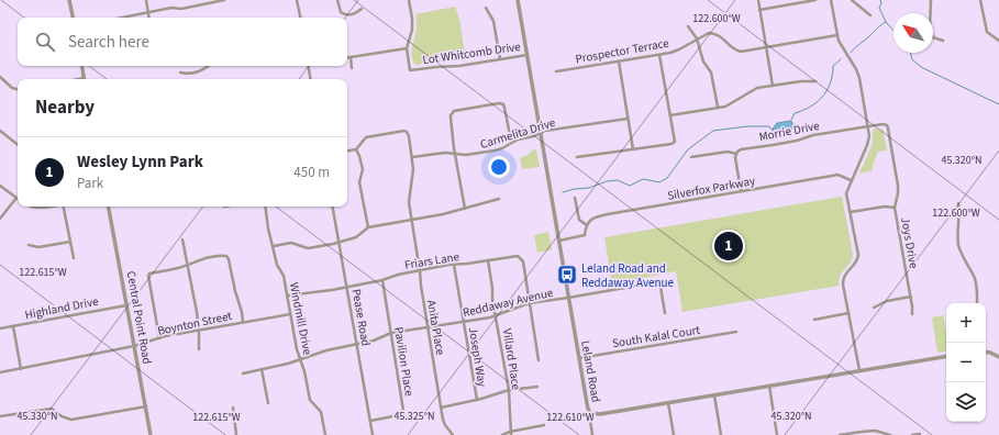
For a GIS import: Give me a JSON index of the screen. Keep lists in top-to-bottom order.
{
  "streets": {
    "street": [
      "Prospector Terrace",
      "Lot Whitcomb Drive",
      "Morrie Drive",
      "Carmelita Drive",
      "Silverfox Parkway",
      "Joys Drive",
      "Friars Lane",
      "Reddaway Avenue",
      "Highland Drive",
      "Central Point Road",
      "Pease Road",
      "Windmill Drive",
      "Boynton Street",
      "Anita Place",
      "South Kalal Court",
      "Joseph Way",
      "Villard Place",
      "Pavilion Place",
      "Leland Road"
    ]
  },
  "crossings": [
    ["Lot Whitcomb Drive", "Leland Road"],
    ["Morrie Drive", "Joys Drive"],
    ["Carmelita Drive", "Anita Place"],
    ["Carmelita Drive", "Leland Road"],
    ["Friars Lane", "Reddaway Avenue"],
    ["Friars Lane", "Pease Road"],
    ["Friars Lane", "Windmill Drive"],
    ["Friars Lane", "Anita Place"],
    ["Friars Lane", "Joseph Way"],
    ["Friars Lane", "Villard Place"],
    ["Friars Lane", "Pavilion Place"],
    ["Reddaway Avenue", "Pease Road"],
    ["Reddaway Avenue", "Windmill Drive"],
    ["Reddaway Avenue", "Anita Place"],
    ["Reddaway Avenue", "Joseph Way"],
    ["Reddaway Avenue", "Villard Place"],
    ["Reddaway Avenue", "Pavilion Place"],
    ["Reddaway Avenue", "Leland Road"],
    ["Highland Drive", "Central Point Road"],
    ["Central Point Road", "Boynton Street"],
    ["Pease Road", "Pavilion Place"],
    ["Windmill Drive", "Boynton Street"],
    ["South Kalal Court", "Leland Road"]
  ],
  "places": {
    "bus stop": ["Leland Road and Reddaway Avenue"]
  },
  "north": "top left",
  "page": {
    "search": "Search here",
    "heading": "Nearby",
    "list": [
      {
        "mark": "1",
        "name": "Wesley Lynn Park",
        "note": "Park",
        "value": "450 m"
      }
    ],
    "pins": "1",
    "map_buttons": ["+", "−"]
  },
  "coordinates": [
    "122.600°W",
    "45.320°N",
    "122.615°W",
    "45.330°N",
    "45.325°N",
    "122.610°W"
  ]
}
